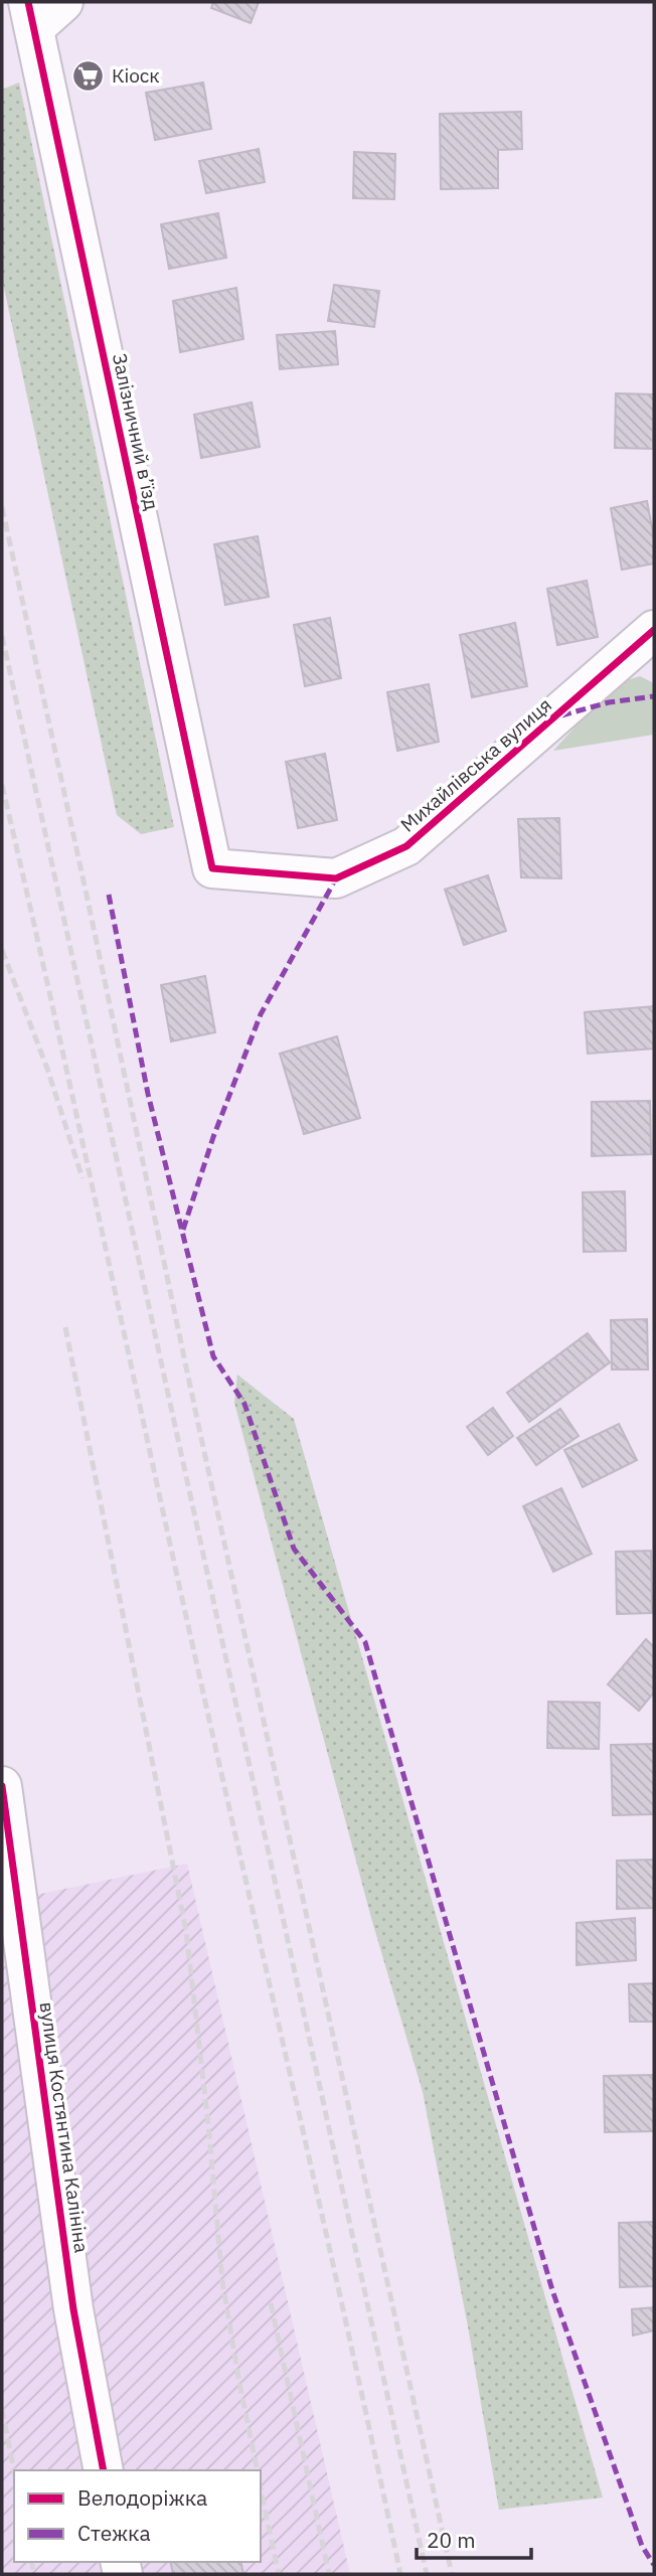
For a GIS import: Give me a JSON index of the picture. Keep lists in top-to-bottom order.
{
  "streets": {
    "street": ["Залізничний в’їзд", "Михайлівська вулиця", "вулиця Костянтина Калініна"]
  },
  "crossings": [
    ["Залізничний в’їзд", "Михайлівська вулиця"]
  ],
  "places": {
    "supermarket": ["Кіоск"]
  },
  "legend": ["Велодоріжка", "Стежка"],
  "scale_bar": "20 m"
}
